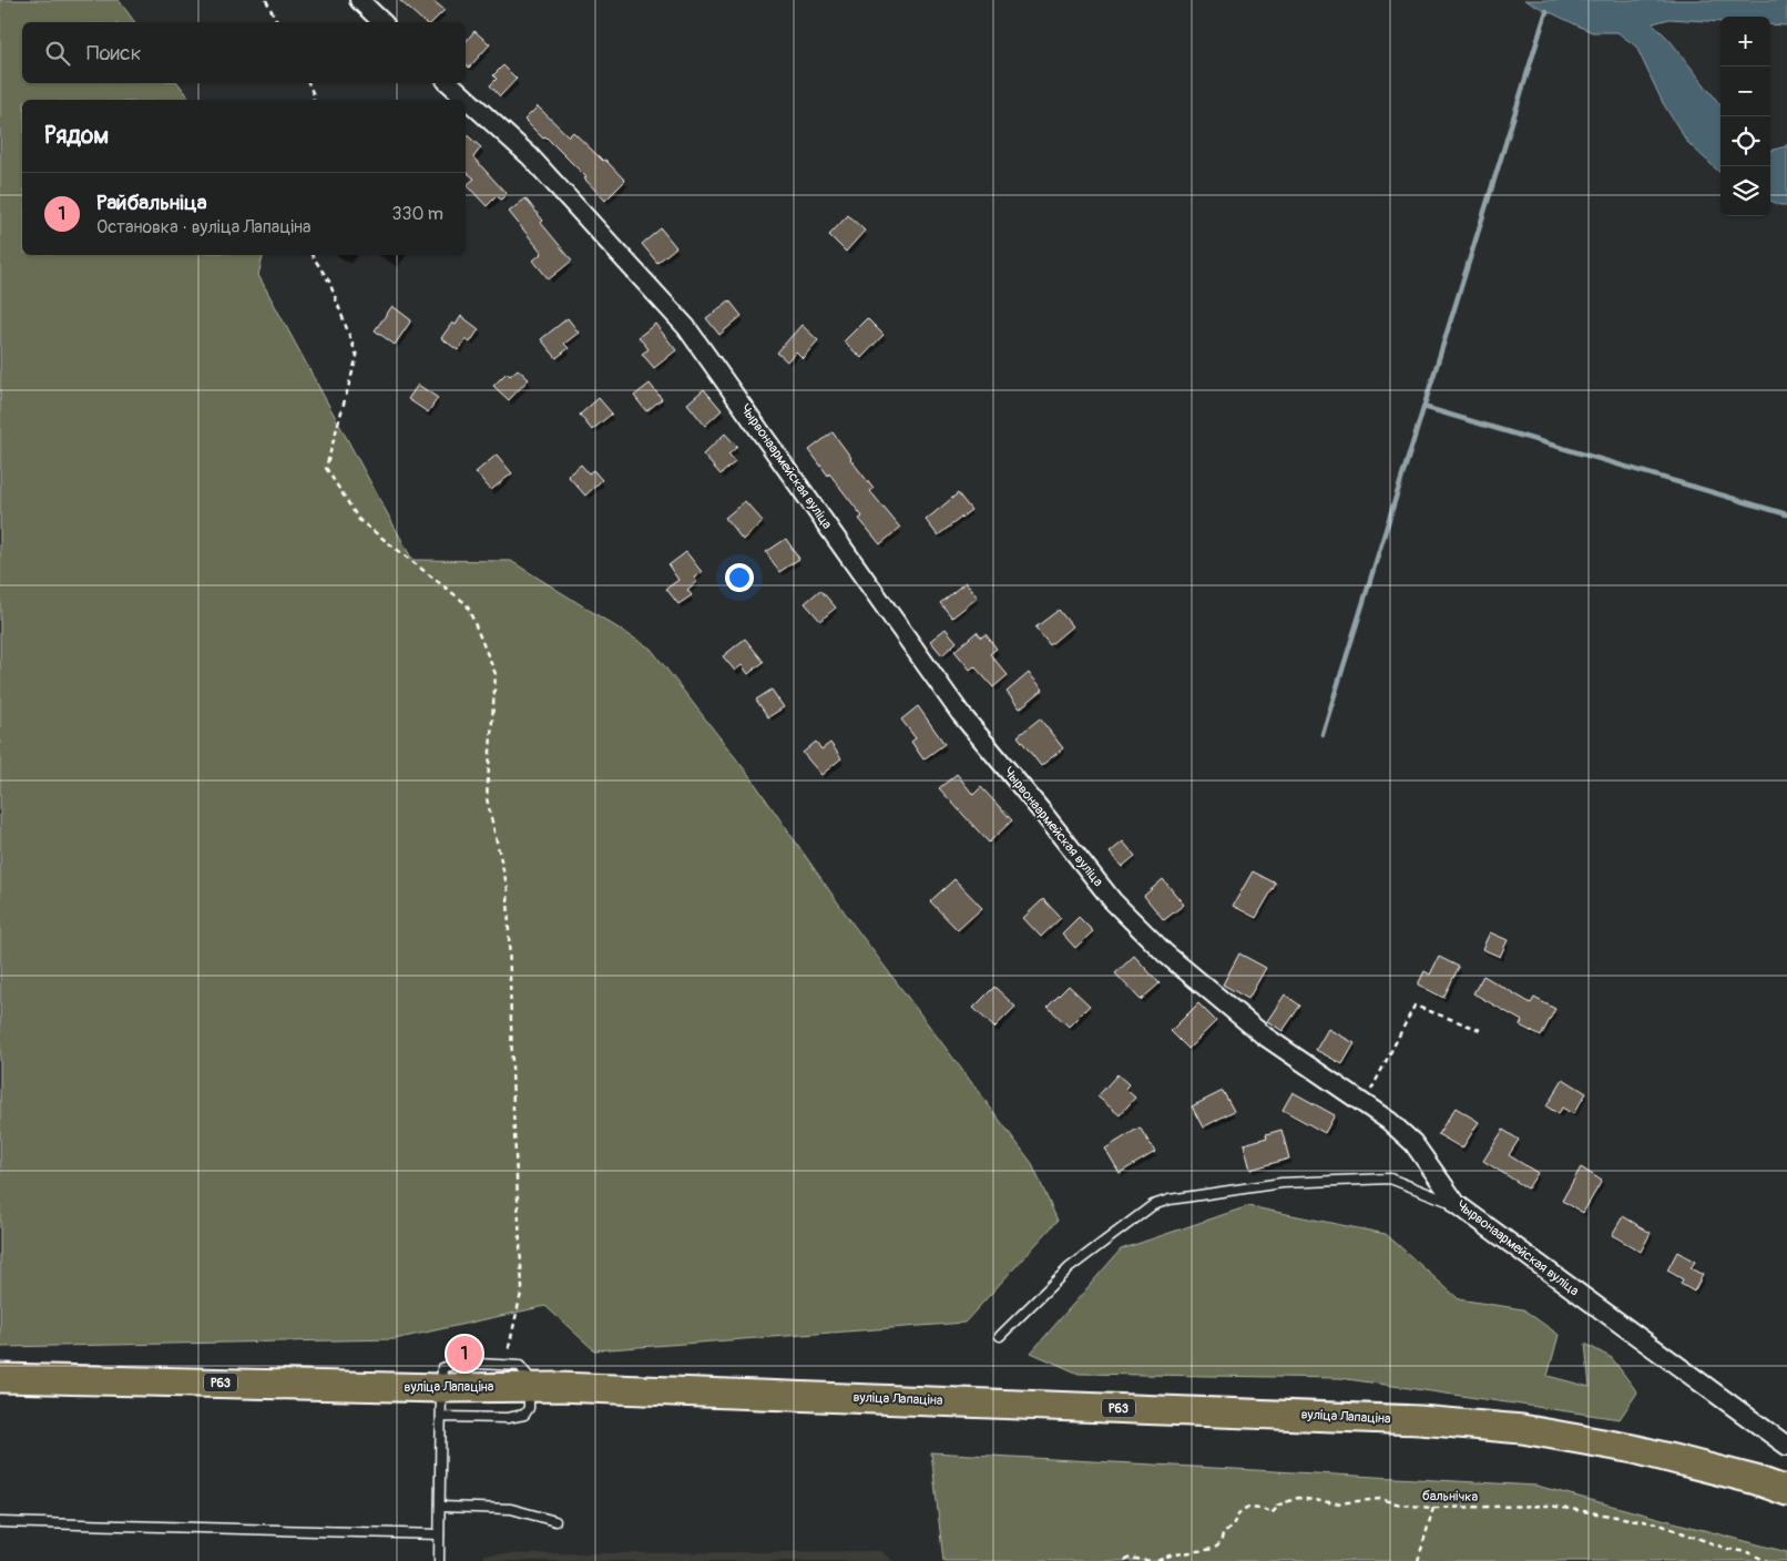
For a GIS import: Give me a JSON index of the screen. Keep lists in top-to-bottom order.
{
  "streets": {
    "main road": ["Р63", "вуліца Лапаціна"],
    "street": ["Чырвонаармейская вуліца"],
    "path": ["бальнічка"]
  },
  "page": {
    "map_buttons": ["+", "−"],
    "search": "Поиск",
    "heading": "Рядом",
    "list": [
      {
        "mark": "1",
        "name": "Райбальніца",
        "note": "Остановка · вуліца Лапаціна",
        "value": "330 m"
      }
    ],
    "pins": "1"
  }
}
